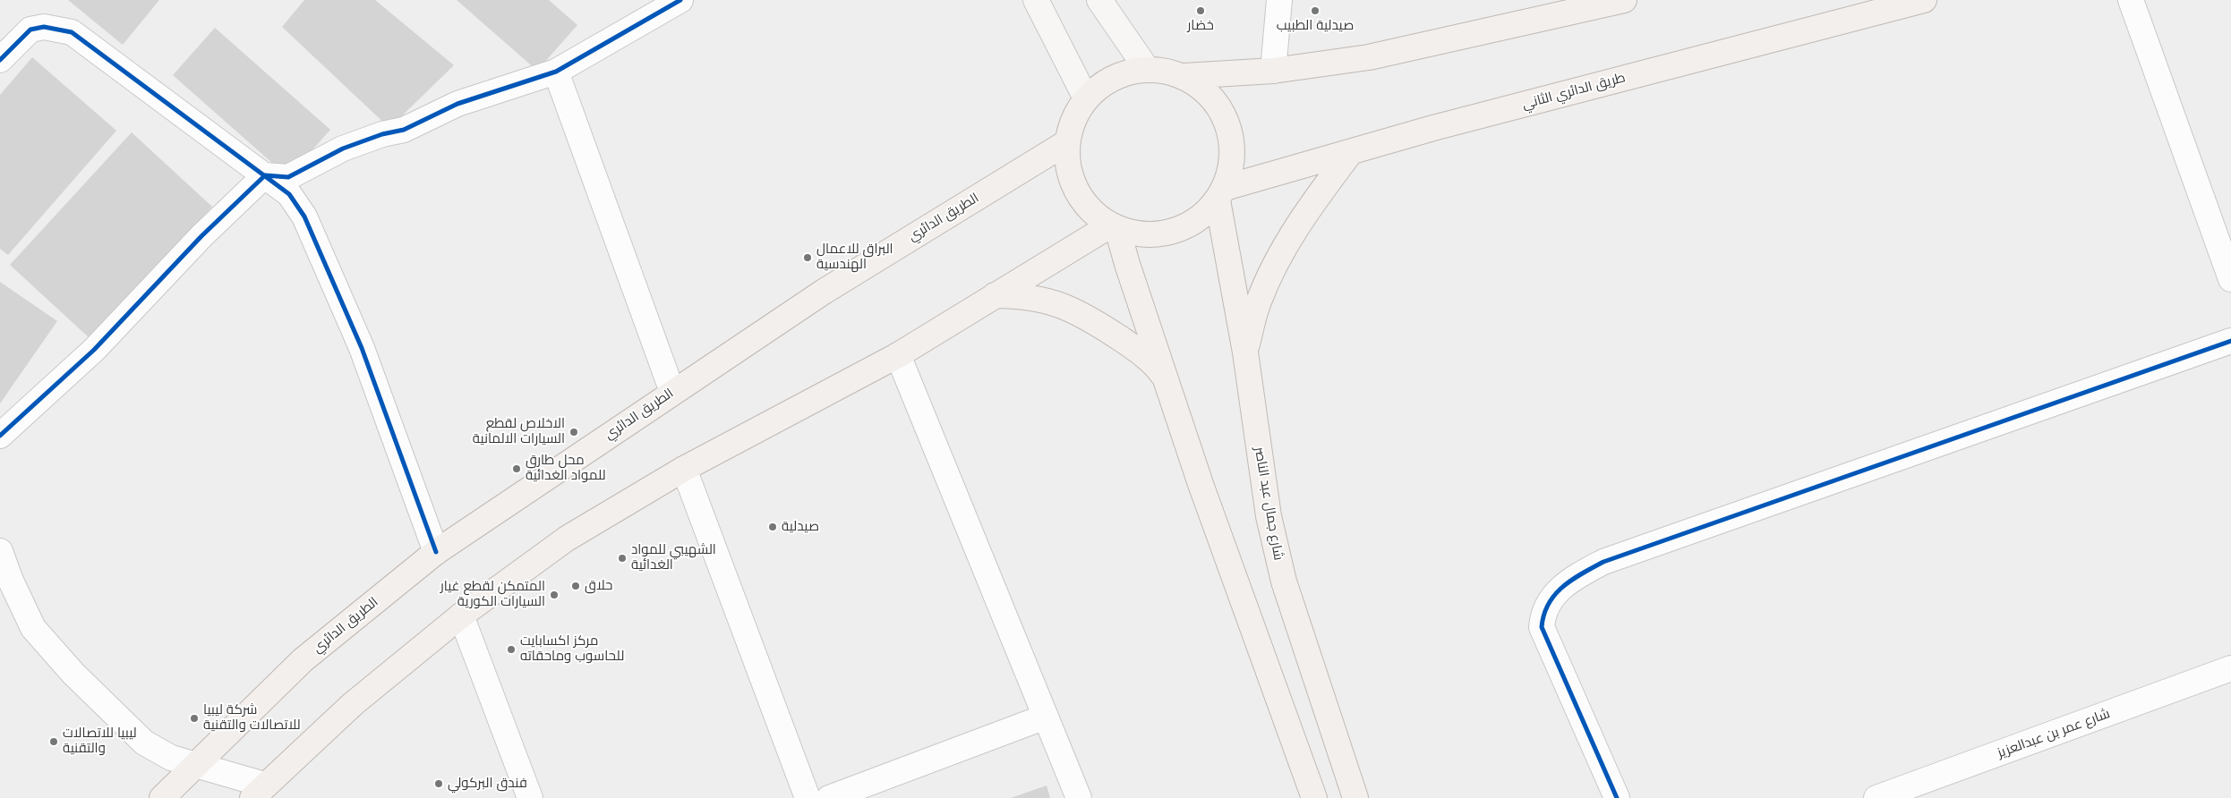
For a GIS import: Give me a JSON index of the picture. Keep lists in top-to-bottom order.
{
  "streets": {
    "main road": ["طريق الدائري الثاني", "الطريق الدائري", "شارع جمال عبد الناصر"],
    "street": ["شارع عمر بن عبدالعزيز"]
  },
  "crossings": [
    ["طريق الدائري الثاني", "شارع جمال عبد الناصر"]
  ],
  "places": [
    "خضار",
    "صيدلية الطبيب",
    "البراق للاعمال الهندسية",
    "الاخلاص لقطع السيارات الالمانية",
    "محل طارق للمواد الغدائية",
    "صيدلية",
    "الشهيبي للمواد الغدائية",
    "حلاق",
    "المتمكن لقطع غيار السيارات الكورية",
    "مركز اكسابايت للحاسوب وماحقاته",
    "شركة ليبيا للاتصالات والتقنية",
    "ليبيا للاتصالات والتقنية",
    "فندق البركولي"
  ]
}
